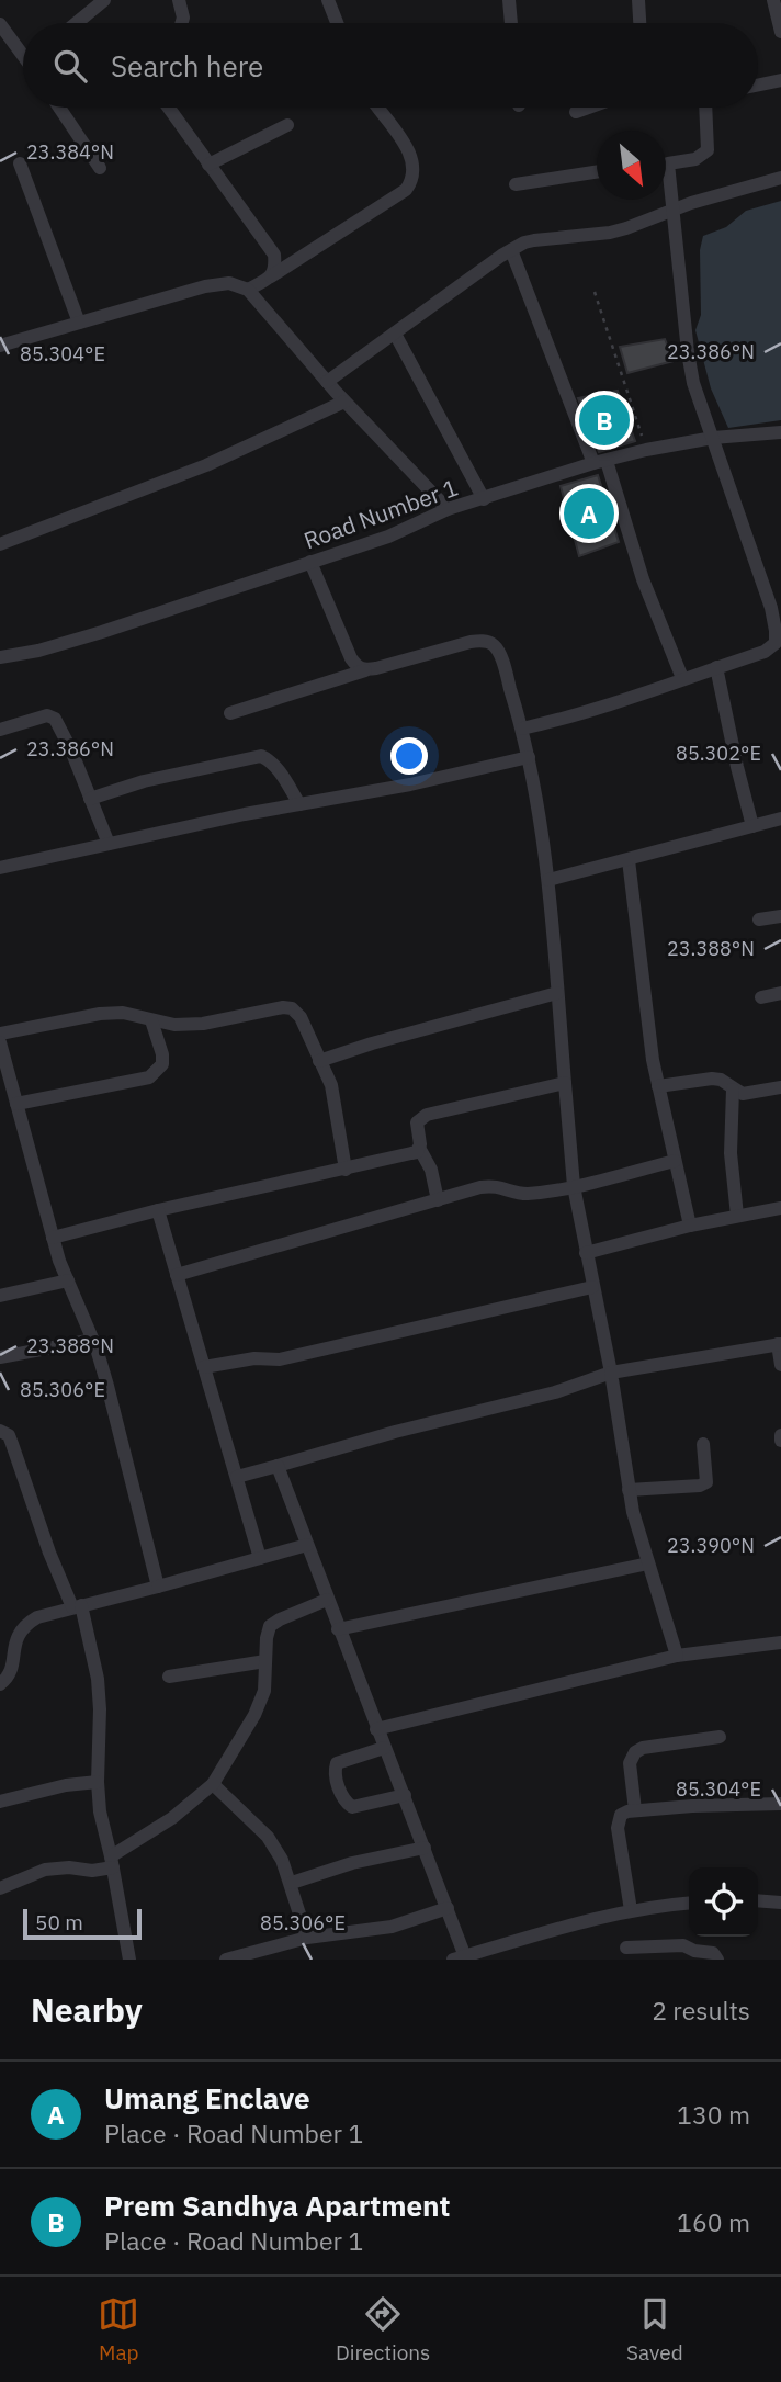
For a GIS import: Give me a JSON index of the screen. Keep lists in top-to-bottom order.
{
  "streets": {
    "street": ["Road Number 1"]
  },
  "scale_bar": "50 m",
  "north": "bottom right",
  "page": {
    "search": "Search here",
    "pins": ["B", "A"],
    "scale": "50 m",
    "heading": ["Nearby", "2 results"],
    "list": [
      {
        "mark": "A",
        "name": "Umang Enclave",
        "note": "Place · Road Number 1",
        "value": "130 m"
      },
      {
        "mark": "B",
        "name": "Prem Sandhya Apartment",
        "note": "Place · Road Number 1",
        "value": "160 m"
      }
    ],
    "nav": ["Map", "Directions", "Saved"]
  },
  "coordinates": [
    "23.384°N",
    "23.386°N",
    "85.304°E",
    "85.302°E",
    "23.388°N",
    "85.306°E",
    "23.390°N"
  ]
}
